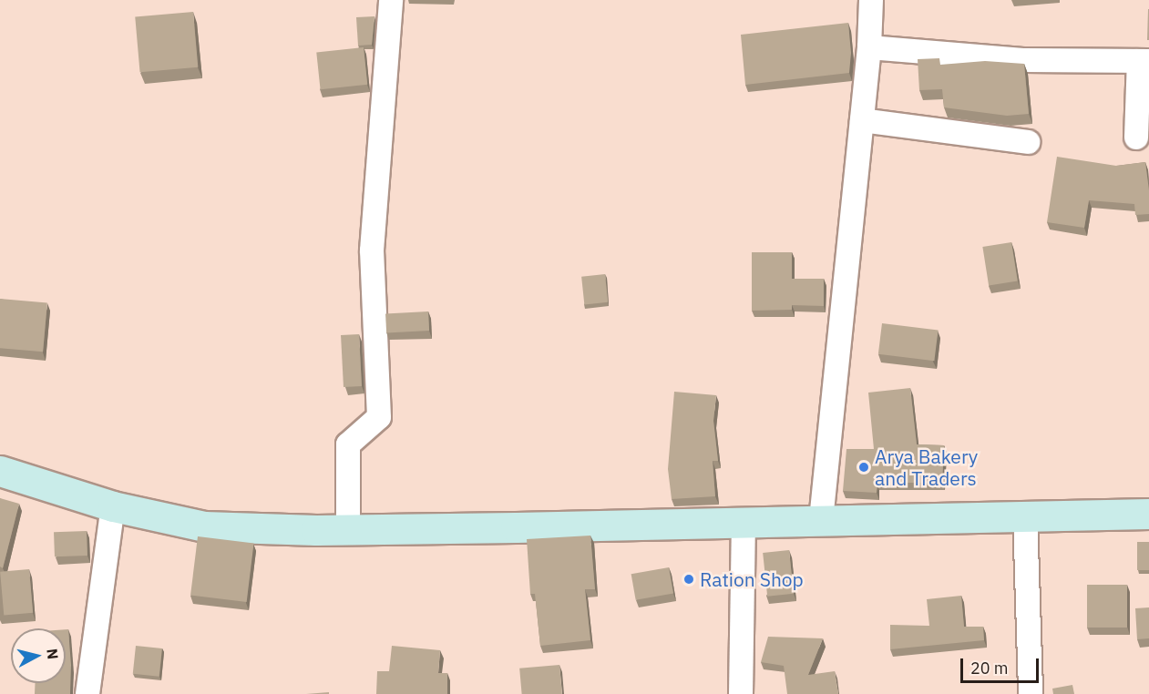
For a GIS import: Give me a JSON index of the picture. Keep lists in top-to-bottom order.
{
  "places": ["Arya Bakery and Traders", "Ration Shop"],
  "scale_bar": "20 m",
  "north": "right"
}
